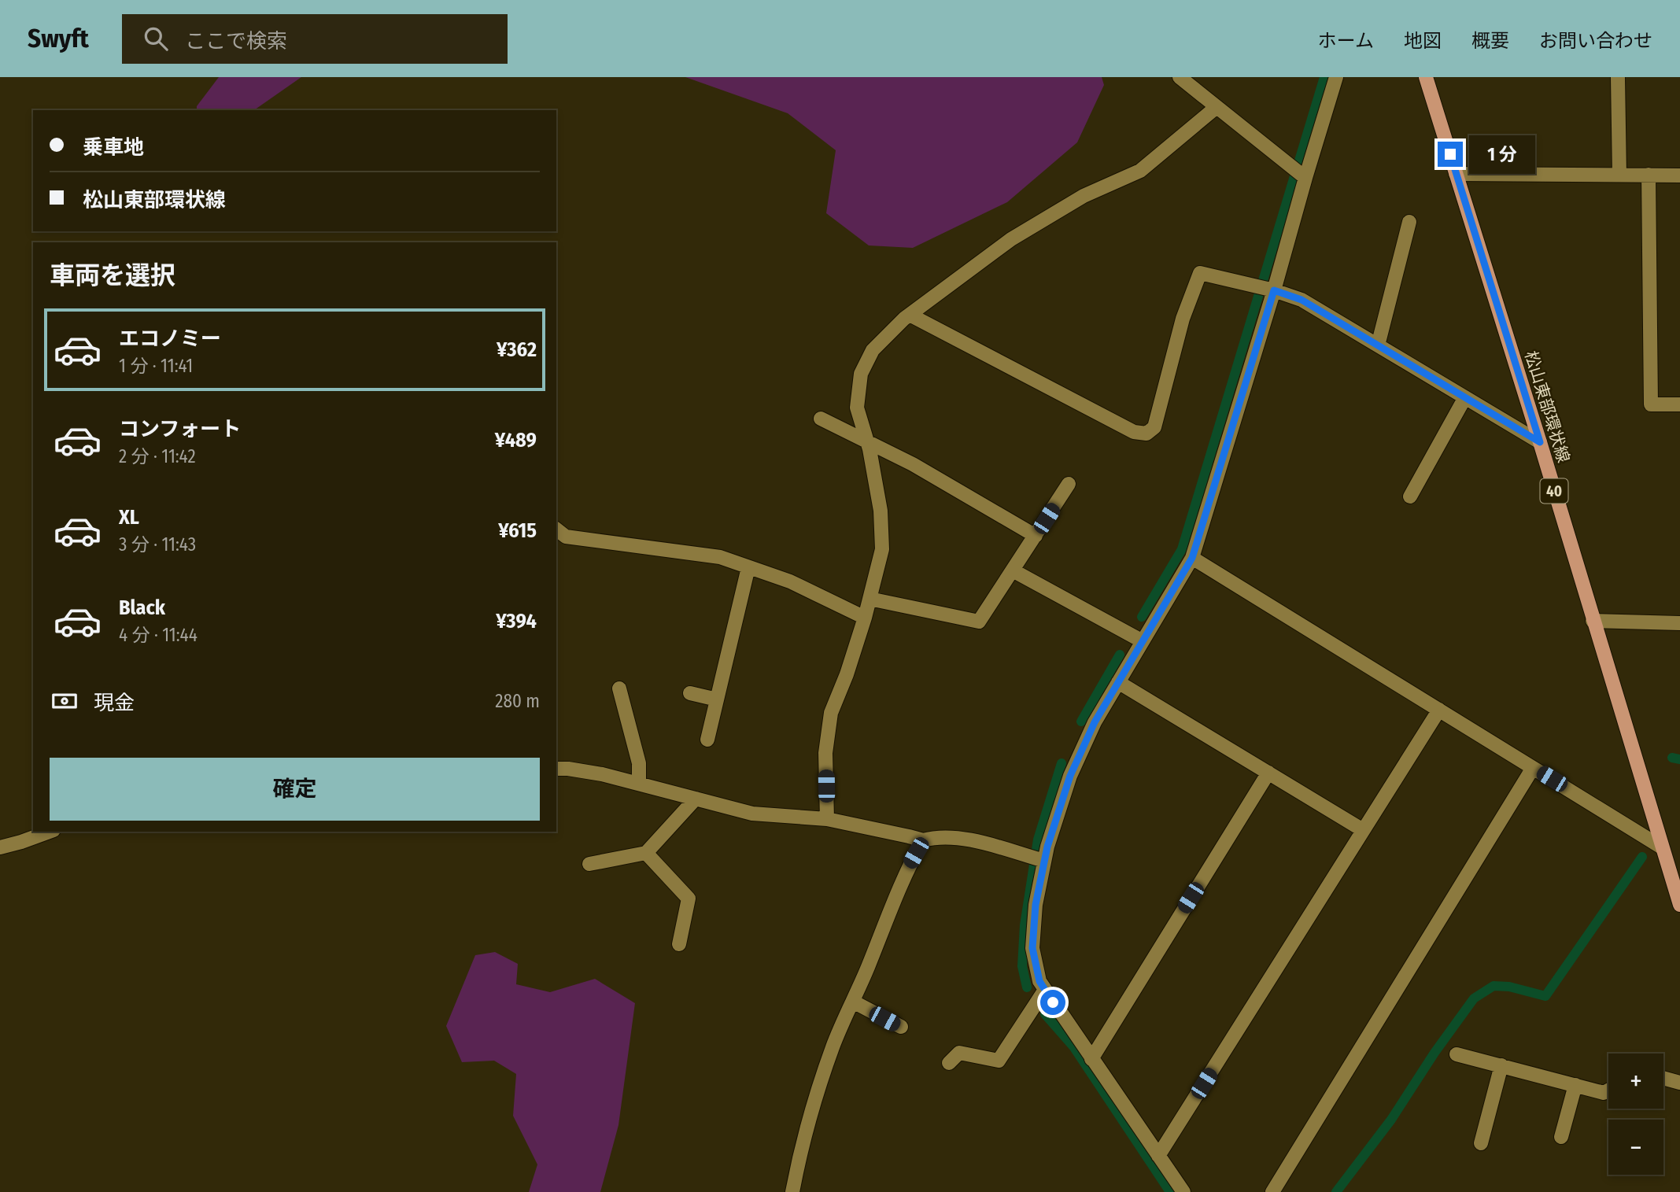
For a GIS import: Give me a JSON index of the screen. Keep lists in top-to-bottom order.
{
  "streets": {
    "main road": ["松山東部環状線", "40"]
  },
  "page": {
    "header": "Swyft",
    "search": "ここで検索",
    "nav": [
      "ホーム",
      "地図",
      "概要",
      "お問い合わせ"
    ],
    "banner": ["乗車地", "松山東部環状線"],
    "bubble": "1 分",
    "heading": "車両を選択",
    "list": [
      {
        "name": "エコノミー",
        "note": "1 分 · 11:41",
        "value": "¥362"
      },
      {
        "name": "コンフォート",
        "note": "2 分 · 11:42",
        "value": "¥489"
      },
      {
        "name": "XL",
        "note": "3 分 · 11:43",
        "value": "¥615"
      },
      {
        "name": "Black",
        "note": "4 分 · 11:44",
        "value": "¥394"
      }
    ],
    "pay": ["現金", "280 m"],
    "buttons": "確定",
    "map_buttons": ["+", "−"]
  }
}
